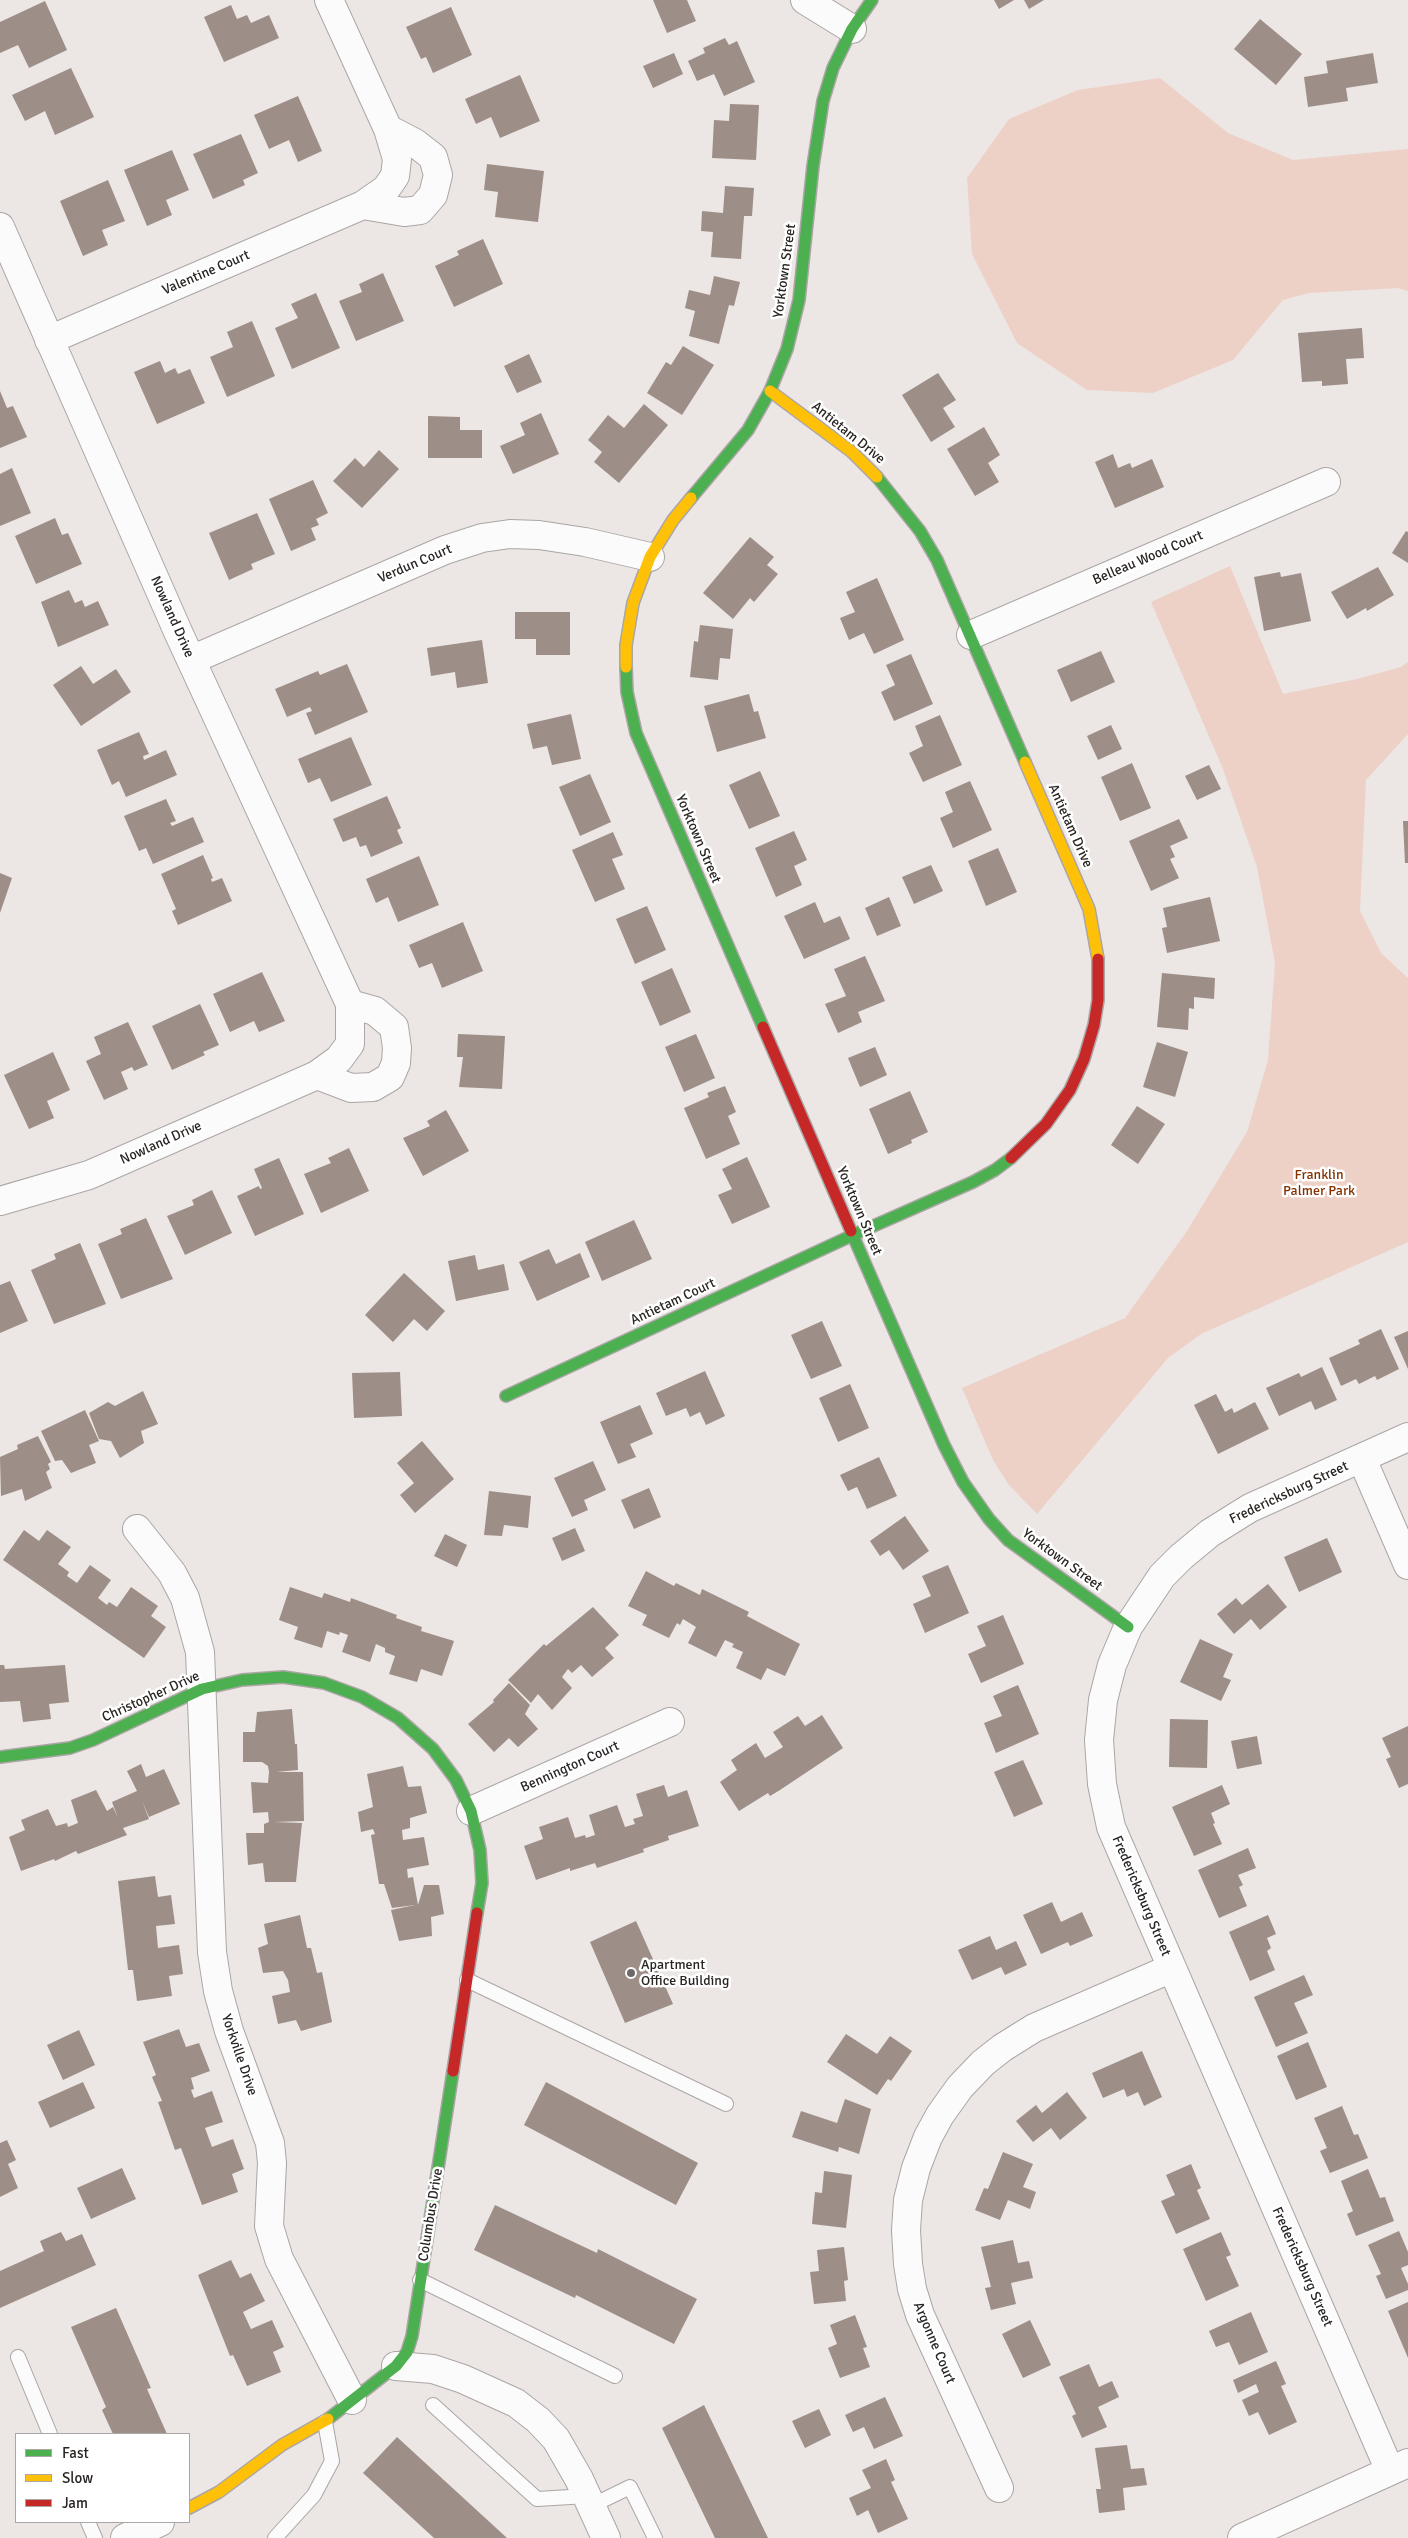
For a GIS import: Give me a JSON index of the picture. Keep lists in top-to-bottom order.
{
  "streets": {
    "street": [
      "Yorktown Street",
      "Valentine Court",
      "Antietam Drive",
      "Belleau Wood Court",
      "Verdun Court",
      "Nowland Drive",
      "Antietam Court",
      "Fredericksburg Street",
      "Christopher Drive",
      "Bennington Court",
      "Yorkville Drive",
      "Columbus Drive",
      "Argonne Court"
    ]
  },
  "crossings": [
    ["Yorktown Street", "Antietam Drive"],
    ["Yorktown Street", "Verdun Court"],
    ["Yorktown Street", "Antietam Court"],
    ["Yorktown Street", "Fredericksburg Street"],
    ["Valentine Court", "Nowland Drive"],
    ["Antietam Drive", "Belleau Wood Court"],
    ["Antietam Drive", "Antietam Court"],
    ["Verdun Court", "Nowland Drive"],
    ["Fredericksburg Street", "Argonne Court"],
    ["Christopher Drive", "Bennington Court"],
    ["Christopher Drive", "Yorkville Drive"],
    ["Christopher Drive", "Columbus Drive"],
    ["Bennington Court", "Columbus Drive"],
    ["Yorkville Drive", "Columbus Drive"]
  ],
  "parks": ["Franklin Palmer Park"],
  "places": ["Apartment Office Building"],
  "legend": ["Fast", "Slow", "Jam"]
}
